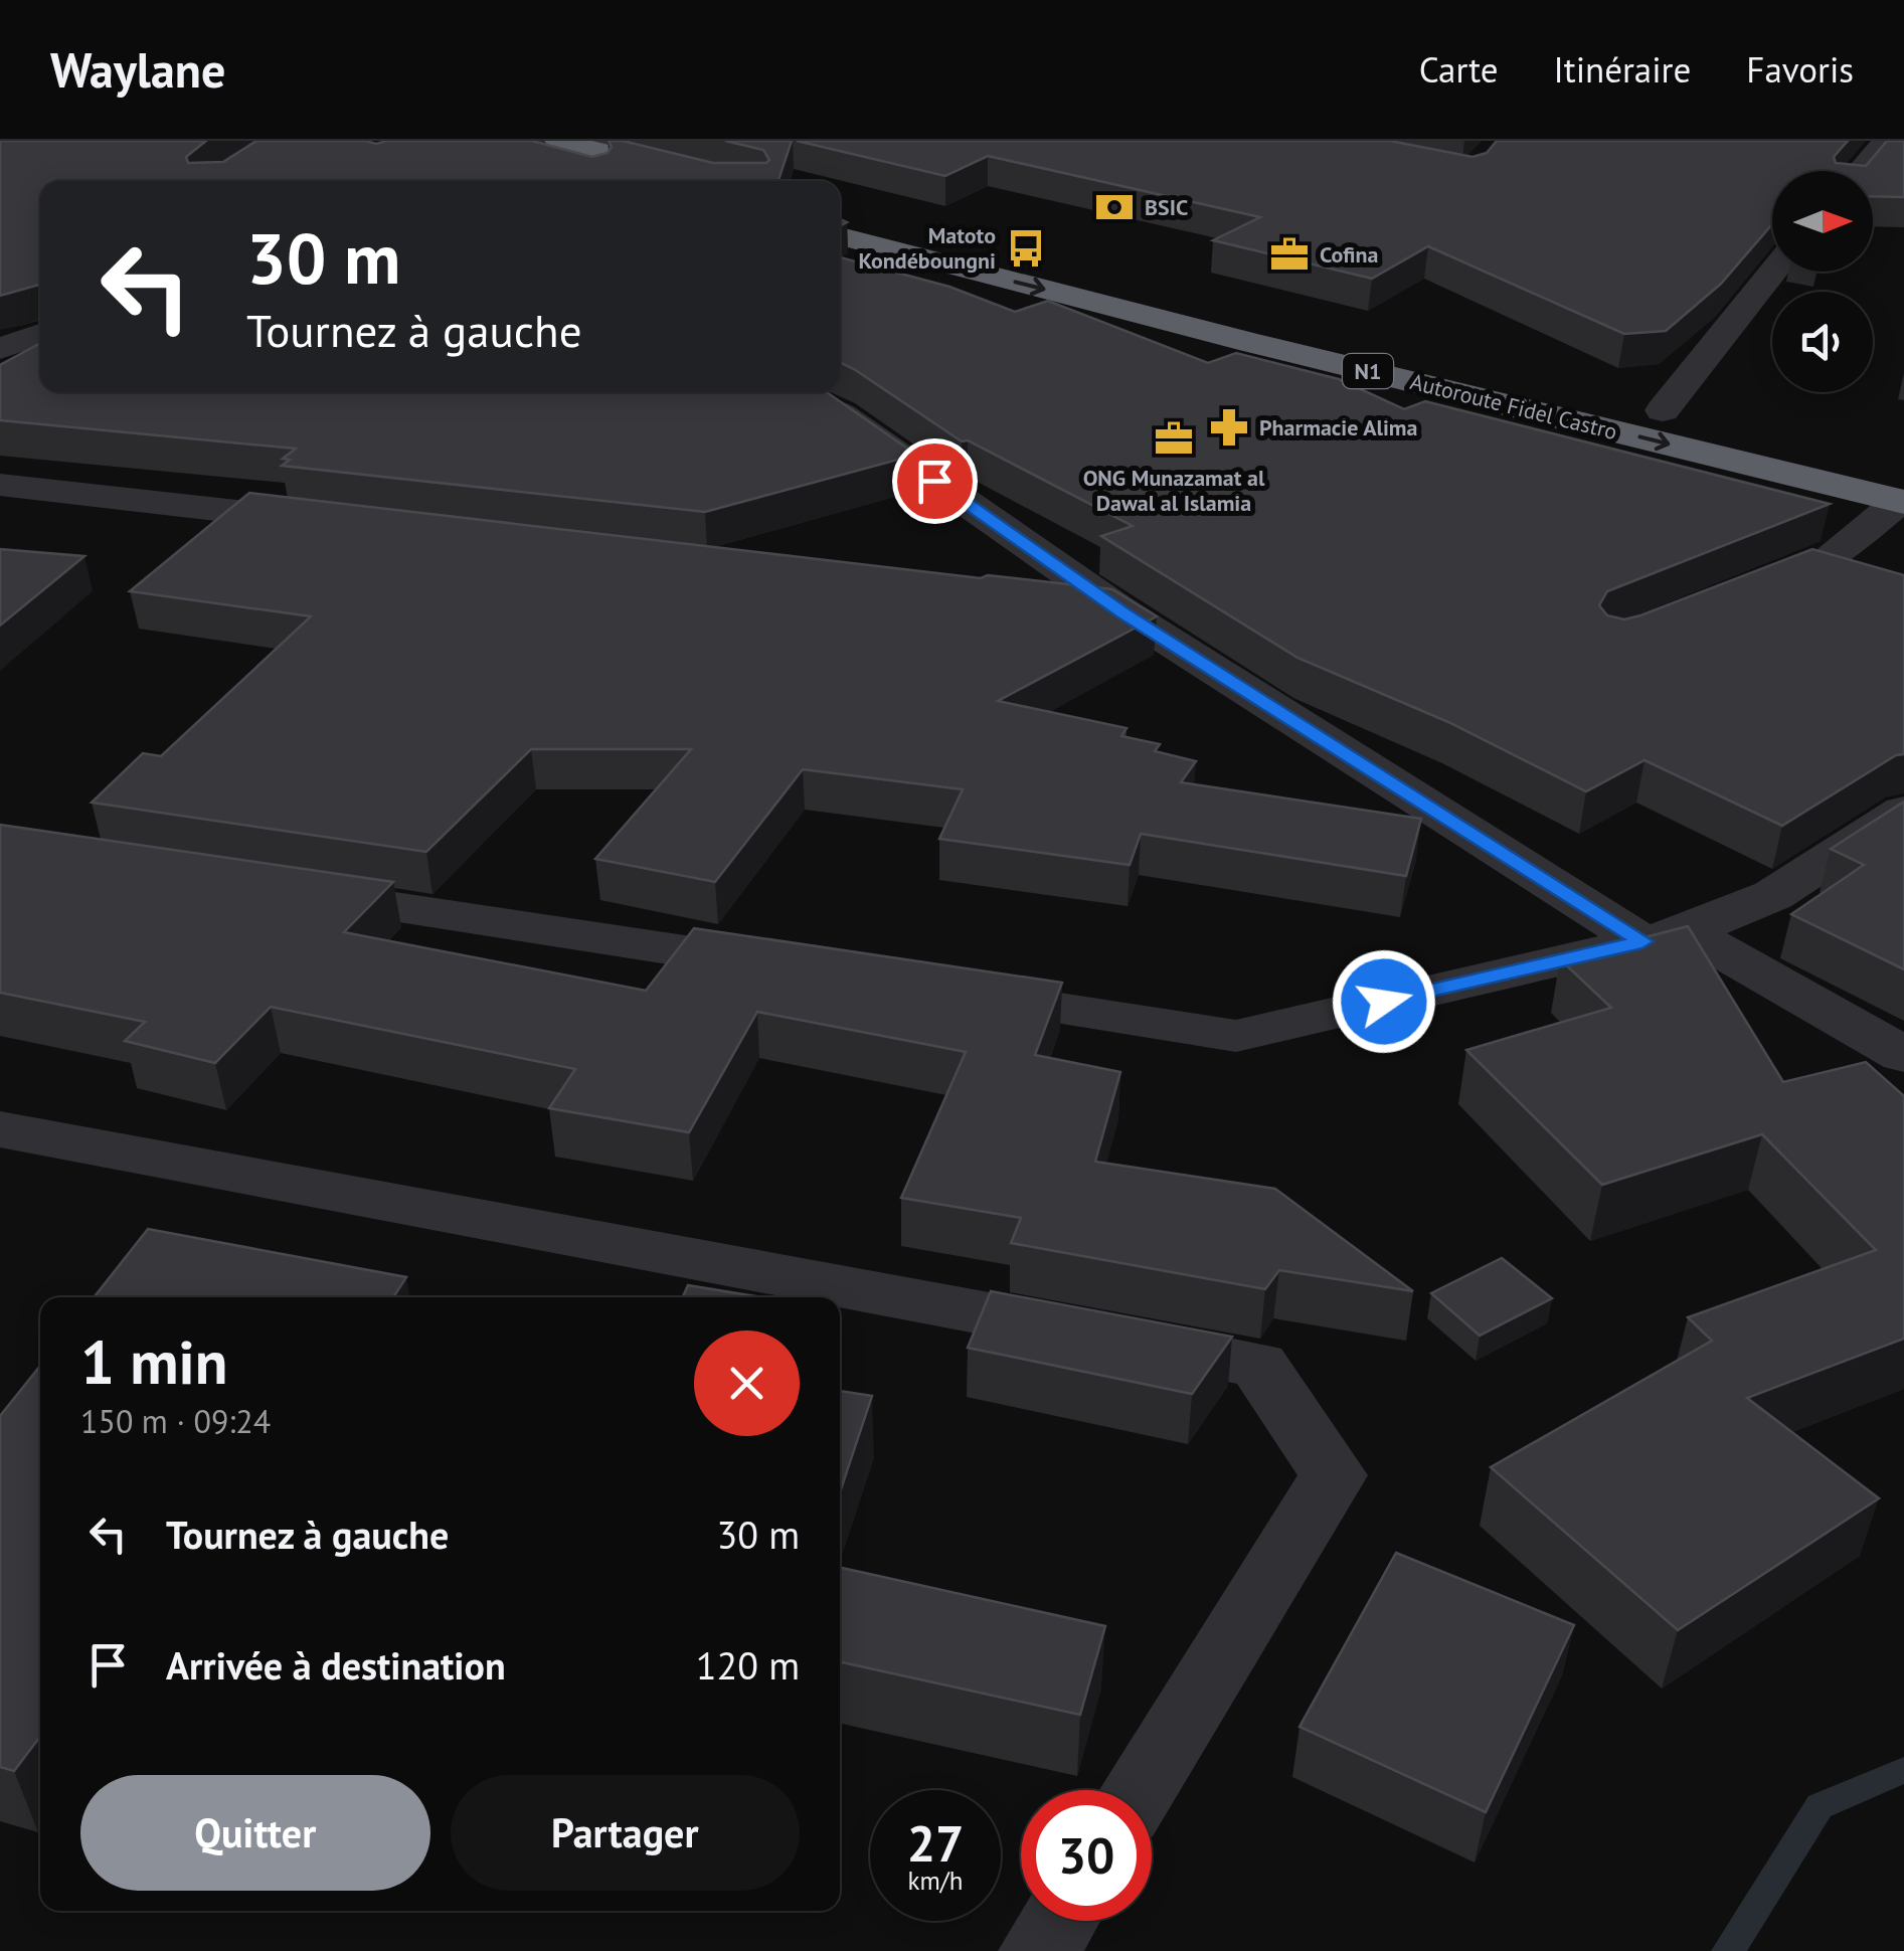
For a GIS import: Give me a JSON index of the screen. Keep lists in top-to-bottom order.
{
  "streets": {
    "highway": ["N1", "Autoroute Fidel Castro"]
  },
  "places": {
    "bank": ["BSIC"],
    "bus stop": ["Matoto Kondéboungni"],
    "office": ["Cofina", "ONG Munazamat al Dawal al Islamia"],
    "pharmacy": ["Pharmacie Alima"]
  },
  "north": "right",
  "page": {
    "header": "Waylane",
    "nav": ["Carte", "Itinéraire", "Favoris"],
    "turn": ["30 m", "Tournez à gauche"],
    "heading": ["1 min", "150 m · 09:24"],
    "list": [
      {
        "name": "Tournez à gauche",
        "value": "30 m"
      },
      {
        "name": "Arrivée à destination",
        "value": "120 m"
      }
    ],
    "buttons": ["Quitter", "Partager"],
    "speed": "27 km/h",
    "limit": "30"
  }
}
